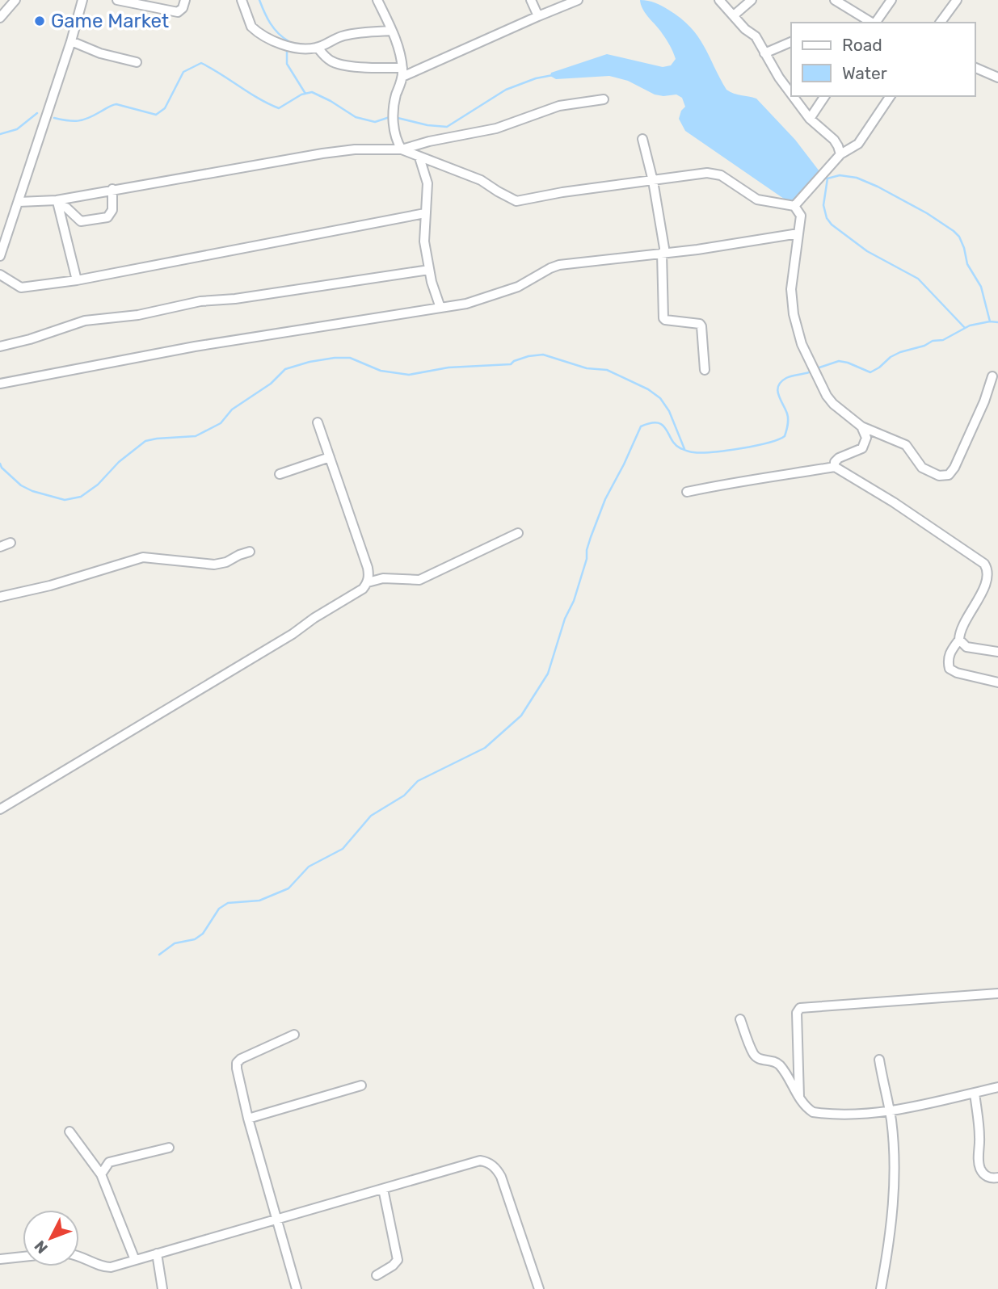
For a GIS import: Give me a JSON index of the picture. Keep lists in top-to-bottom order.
{
  "places": ["Game Market"],
  "legend": ["Road", "Water"],
  "north": "bottom left"
}
